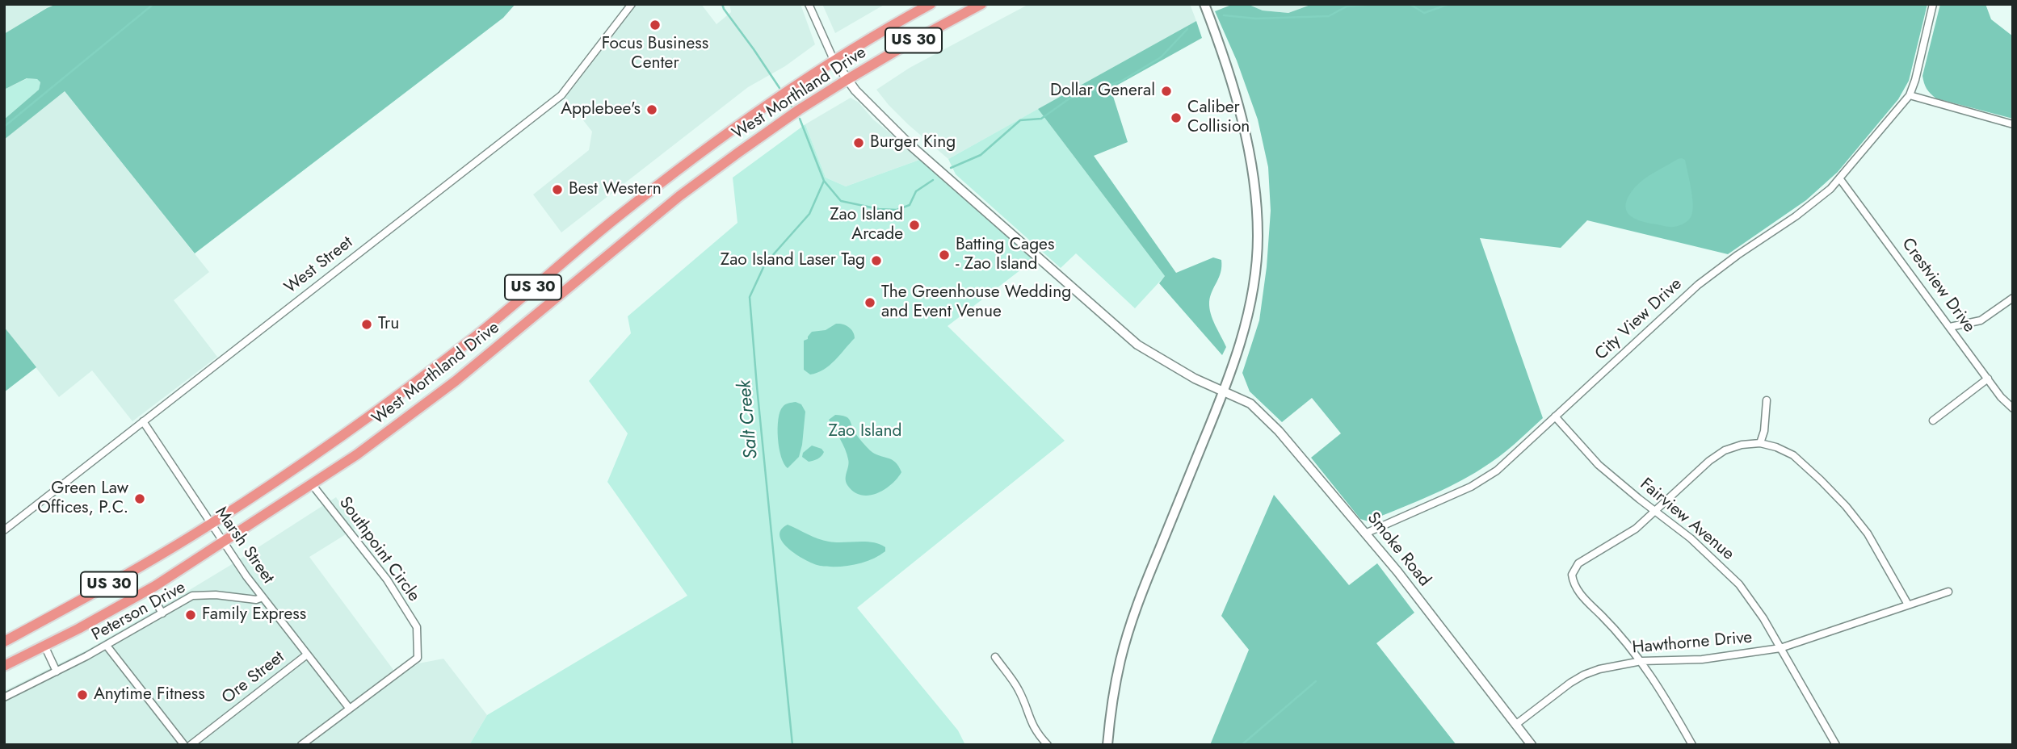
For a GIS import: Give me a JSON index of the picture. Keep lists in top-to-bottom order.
{
  "streets": {
    "highway": ["US 30", "West Morthland Drive"],
    "street": [
      "West Street",
      "Crestview Drive",
      "City View Drive",
      "Fairview Avenue",
      "Marsh Street",
      "Southpoint Circle",
      "Smoke Road",
      "Peterson Drive",
      "Hawthorne Drive",
      "Ore Street"
    ]
  },
  "crossings": [
    ["West Morthland Drive", "Marsh Street"],
    ["West Morthland Drive", "Southpoint Circle"],
    ["West Morthland Drive", "Smoke Road"],
    ["West Street", "Marsh Street"],
    ["Crestview Drive", "City View Drive"],
    ["City View Drive", "Fairview Avenue"],
    ["City View Drive", "Smoke Road"],
    ["Fairview Avenue", "Hawthorne Drive"],
    ["Marsh Street", "Southpoint Circle"],
    ["Marsh Street", "Peterson Drive"],
    ["Marsh Street", "Ore Street"],
    ["Smoke Road", "Hawthorne Drive"]
  ],
  "water": ["Salt Creek"],
  "parks": ["Zao Island"],
  "places": [
    "Focus Business Center",
    "Dollar General",
    "Applebee's",
    "Caliber Collision",
    "Burger King",
    "Best Western",
    "Zao Island Arcade",
    "Batting Cages - Zao Island",
    "Zao Island Laser Tag",
    "The Greenhouse Wedding and Event Venue",
    "Tru",
    "Green Law Offices, P.C.",
    "Family Express",
    "Anytime Fitness"
  ]
}
